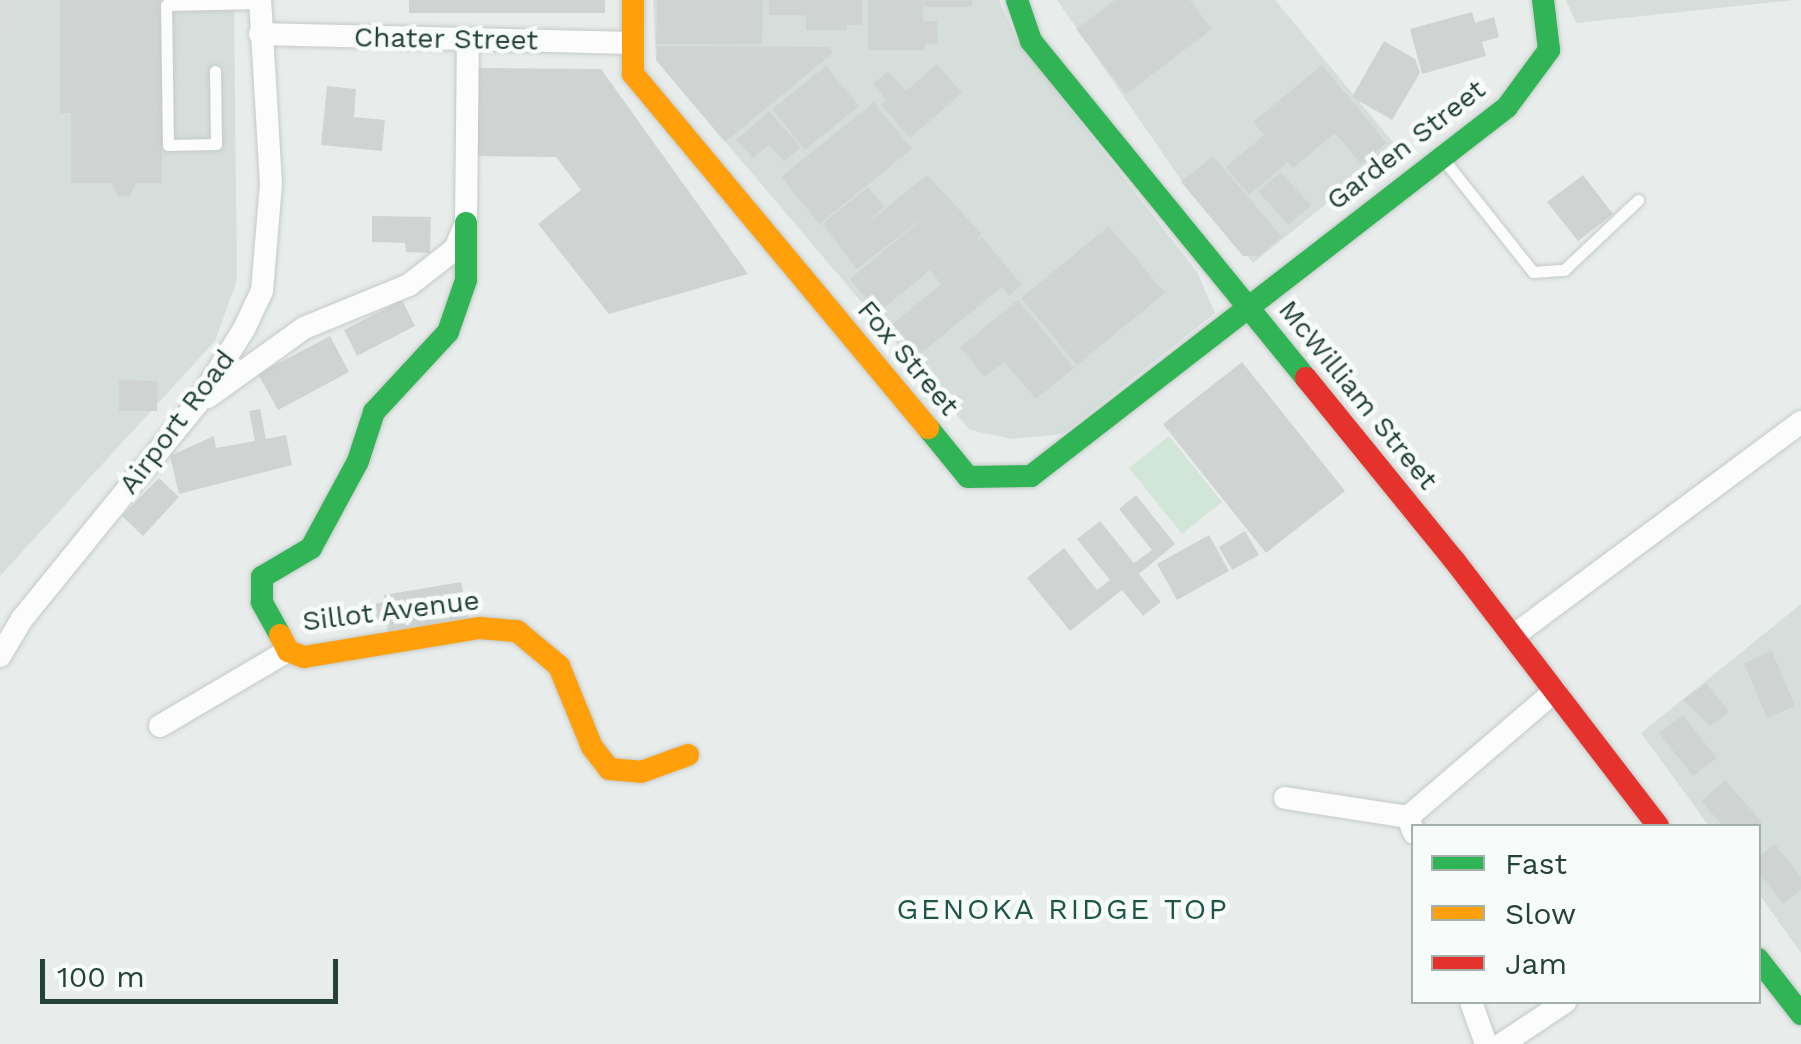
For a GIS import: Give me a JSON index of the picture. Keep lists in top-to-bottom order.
{
  "streets": {
    "street": [
      "Chater Street",
      "Garden Street",
      "Fox Street",
      "McWilliam Street",
      "Airport Road",
      "Sillot Avenue"
    ]
  },
  "crossings": [
    ["Chater Street", "Fox Street"],
    ["Chater Street", "Airport Road"],
    ["Garden Street", "Fox Street"],
    ["Garden Street", "McWilliam Street"],
    ["Fox Street", "McWilliam Street"]
  ],
  "districts": ["GENOKA RIDGE TOP"],
  "legend": ["Fast", "Slow", "Jam"],
  "scale_bar": "100 m"
}
